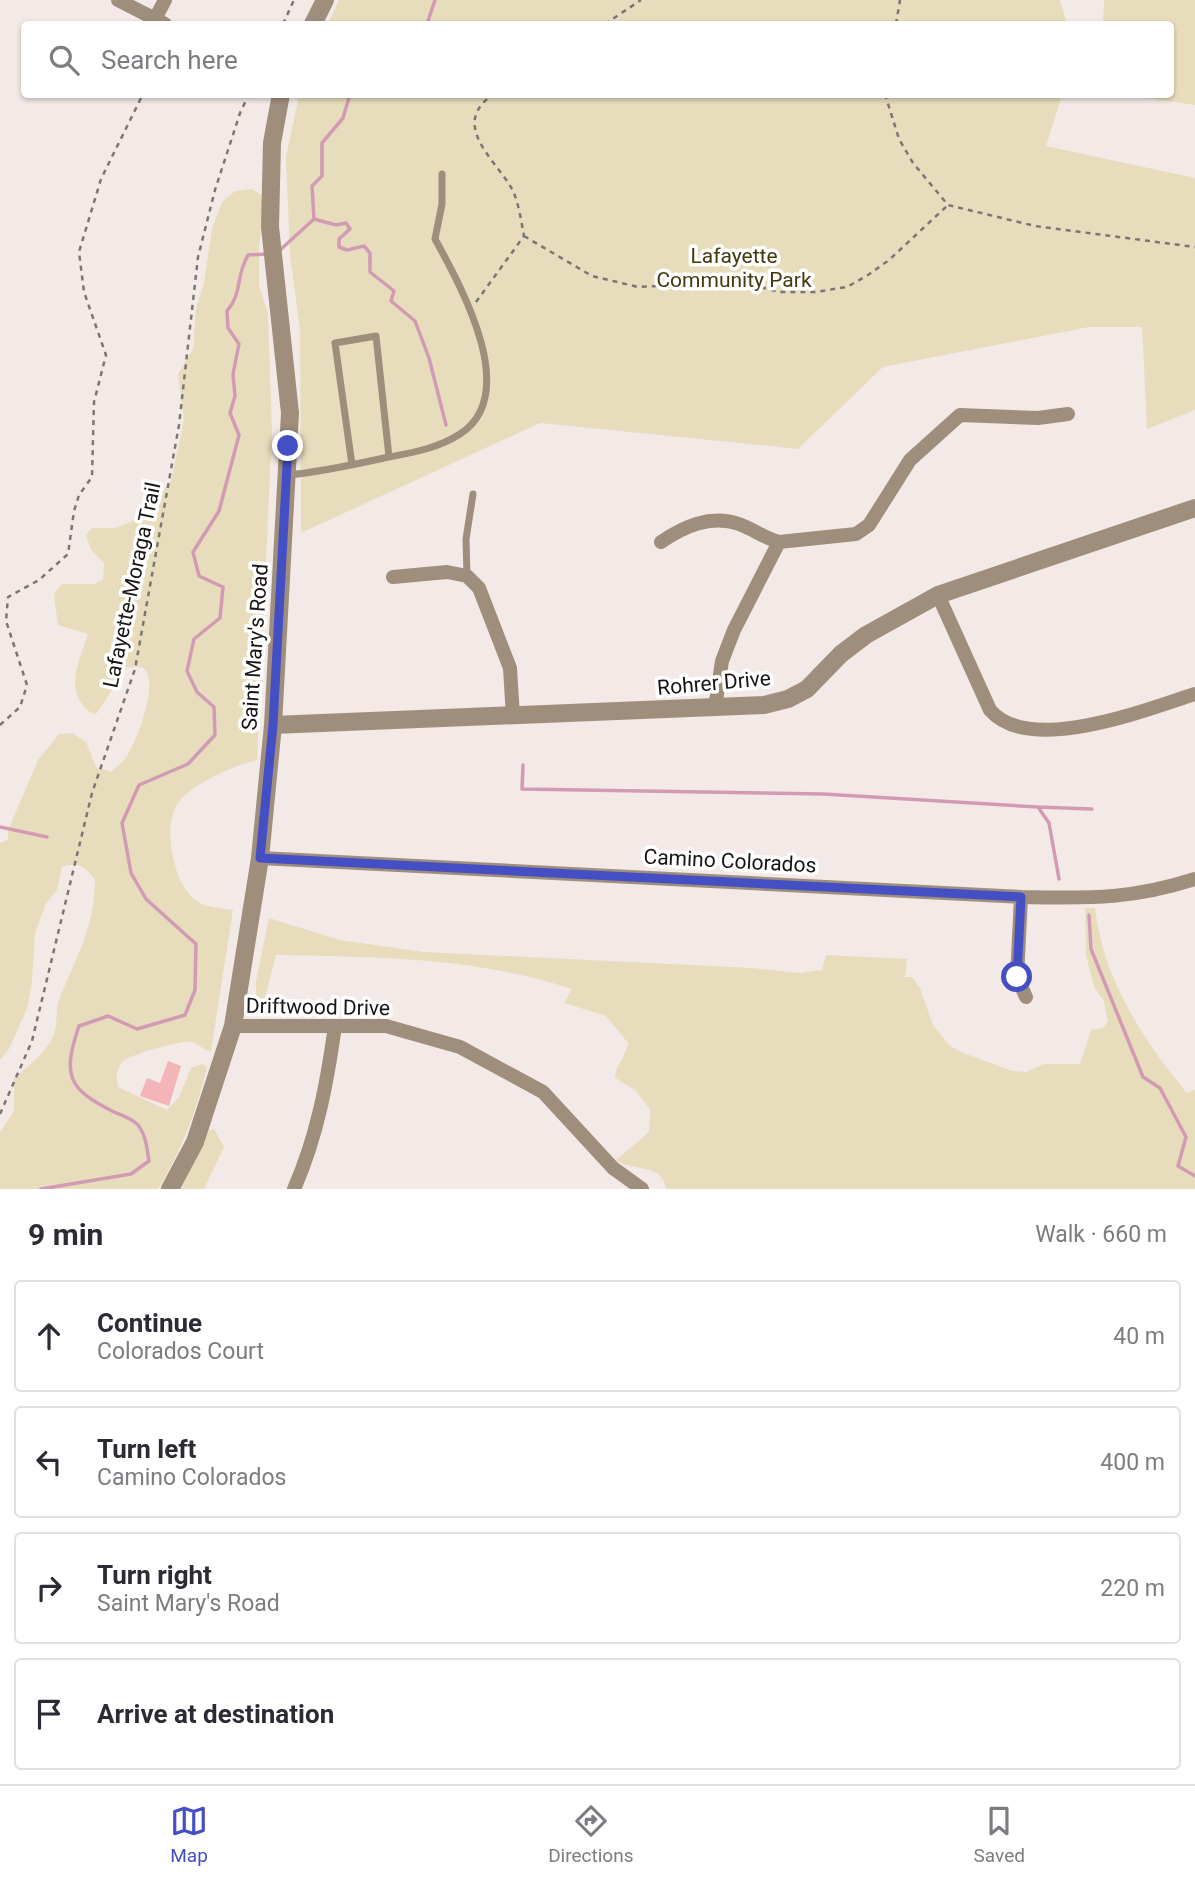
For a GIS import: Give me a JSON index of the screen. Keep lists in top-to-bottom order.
{
  "streets": {
    "street": [
      "Saint Mary's Road",
      "Rohrer Drive",
      "Camino Colorados",
      "Driftwood Drive"
    ],
    "path": ["Lafayette-Moraga Trail"]
  },
  "crossings": [
    ["Saint Mary's Road", "Rohrer Drive"],
    ["Saint Mary's Road", "Camino Colorados"],
    ["Saint Mary's Road", "Driftwood Drive"]
  ],
  "parks": ["Lafayette Community Park"],
  "page": {
    "search": "Search here",
    "heading": ["9 min", "Walk · 660 m"],
    "list": [
      ["Continue", "Colorados Court", "40 m"],
      ["Turn left", "Camino Colorados", "400 m"],
      ["Turn right", "Saint Mary's Road", "220 m"],
      "Arrive at destination"
    ],
    "nav": ["Map", "Directions", "Saved"]
  }
}
